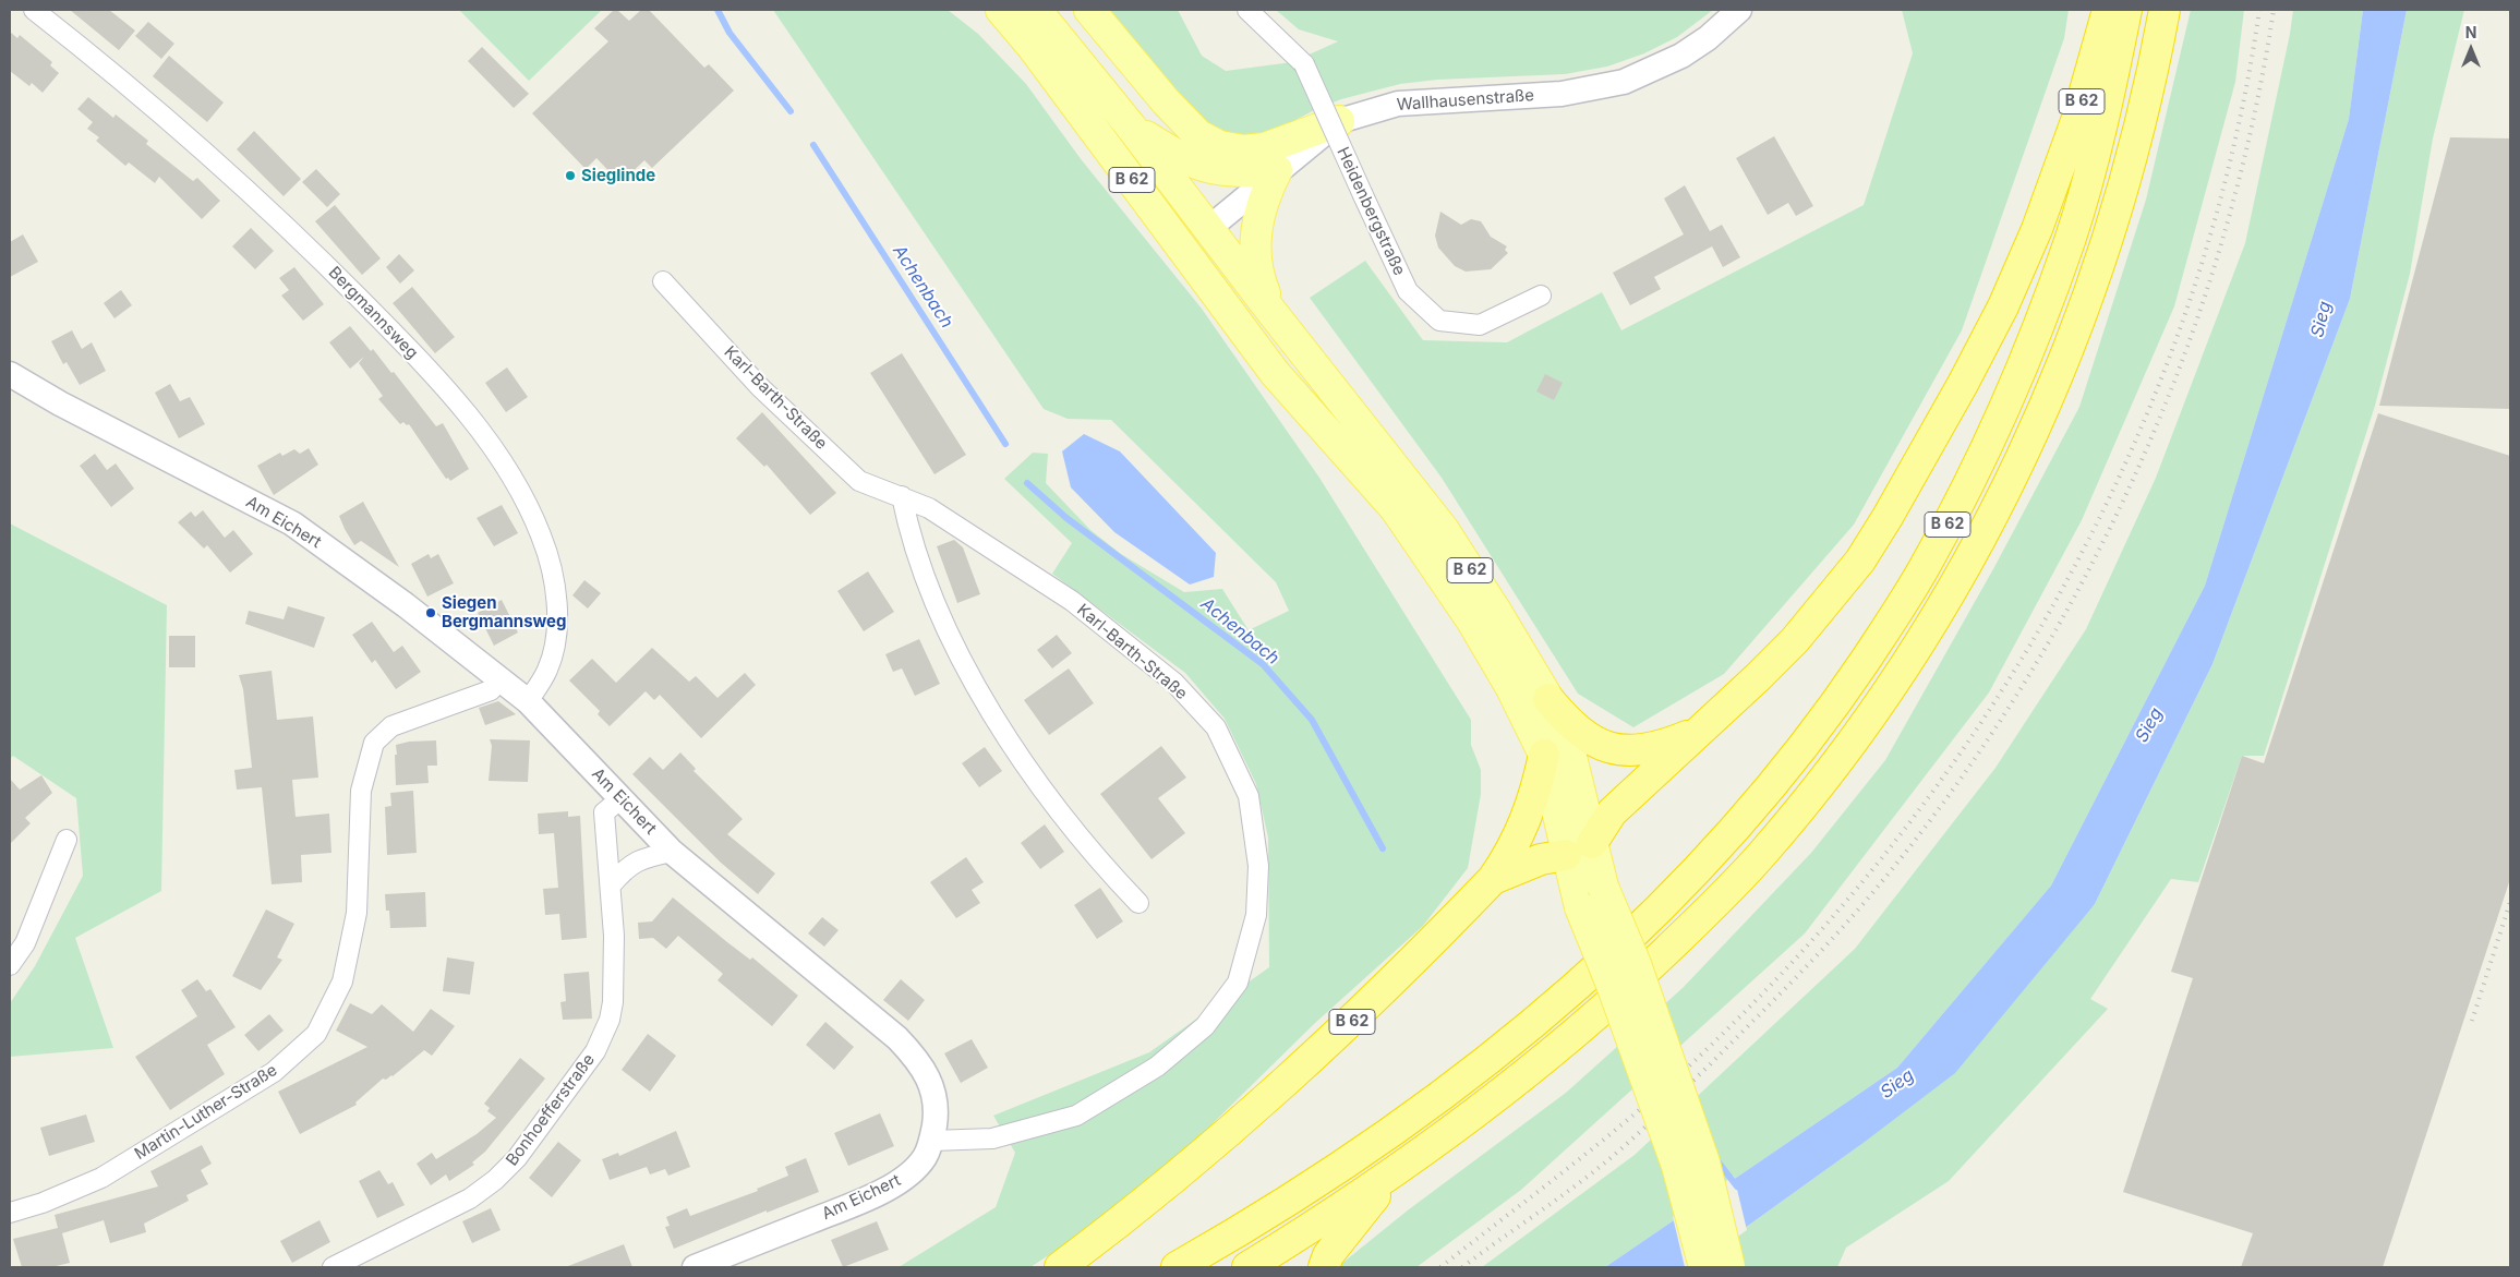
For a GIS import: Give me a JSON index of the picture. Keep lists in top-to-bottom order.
{
  "streets": {
    "highway": ["B 62"],
    "street": [
      "Wallhausenstraße",
      "Heidenbergstraße",
      "Bergmannsweg",
      "Karl-Barth-Straße",
      "Am Eichert",
      "Bonhoefferstraße",
      "Martin-Luther-Straße"
    ]
  },
  "crossings": [
    ["Wallhausenstraße", "B 62"],
    ["Bergmannsweg", "Am Eichert"],
    ["Karl-Barth-Straße", "Am Eichert"],
    ["Am Eichert", "Bonhoefferstraße"],
    ["Am Eichert", "Martin-Luther-Straße"]
  ],
  "water": ["Achenbach", "Sieg"],
  "places": ["Sieglinde", "Siegen Bergmannsweg"],
  "north": "top"
}
